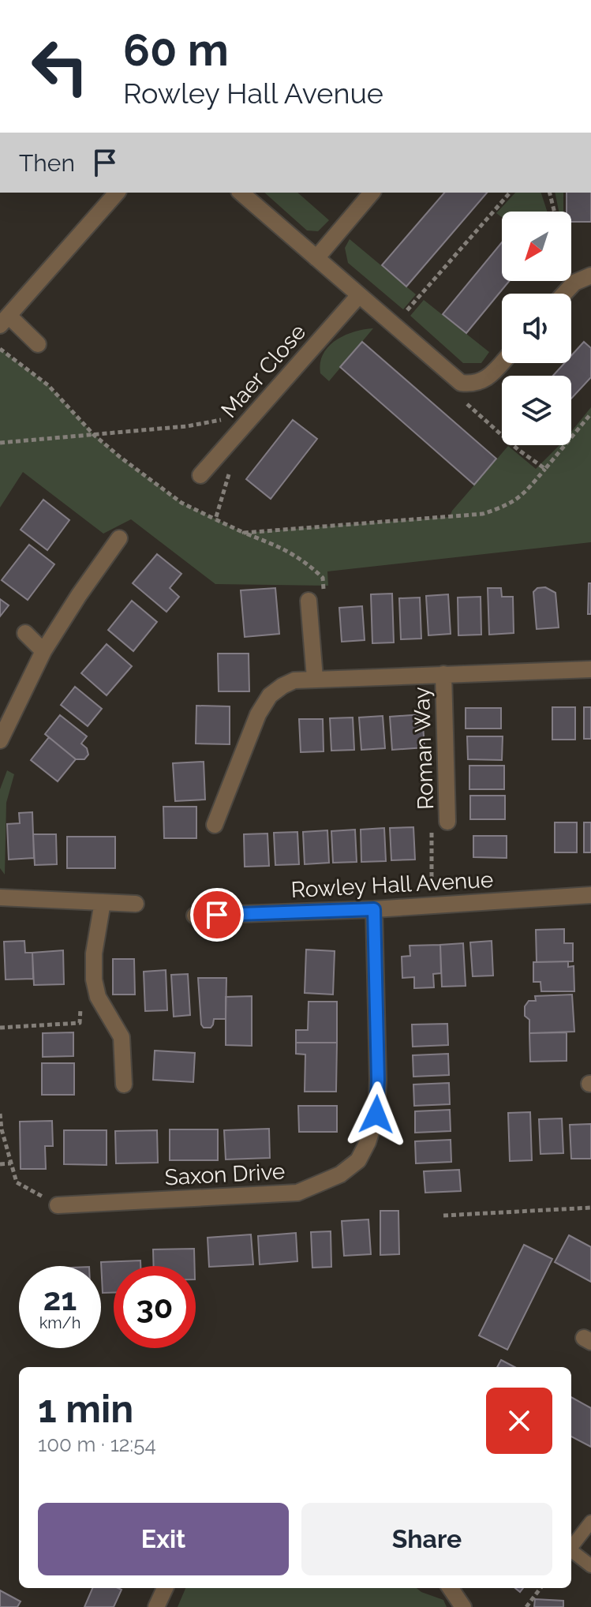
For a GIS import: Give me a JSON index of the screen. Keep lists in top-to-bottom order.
{
  "streets": {
    "street": [
      "Maer Close",
      "Roman Way",
      "Rowley Hall Avenue",
      "Saxon Drive"
    ]
  },
  "crossings": [
    ["Rowley Hall Avenue", "Saxon Drive"]
  ],
  "north": "bottom left",
  "page": {
    "turn": ["60 m", "Rowley Hall Avenue"],
    "then": "Then",
    "speed": "21 km/h",
    "limit": "30",
    "heading": ["1 min", "100 m · 12:54"],
    "buttons": ["Exit", "Share"]
  }
}
